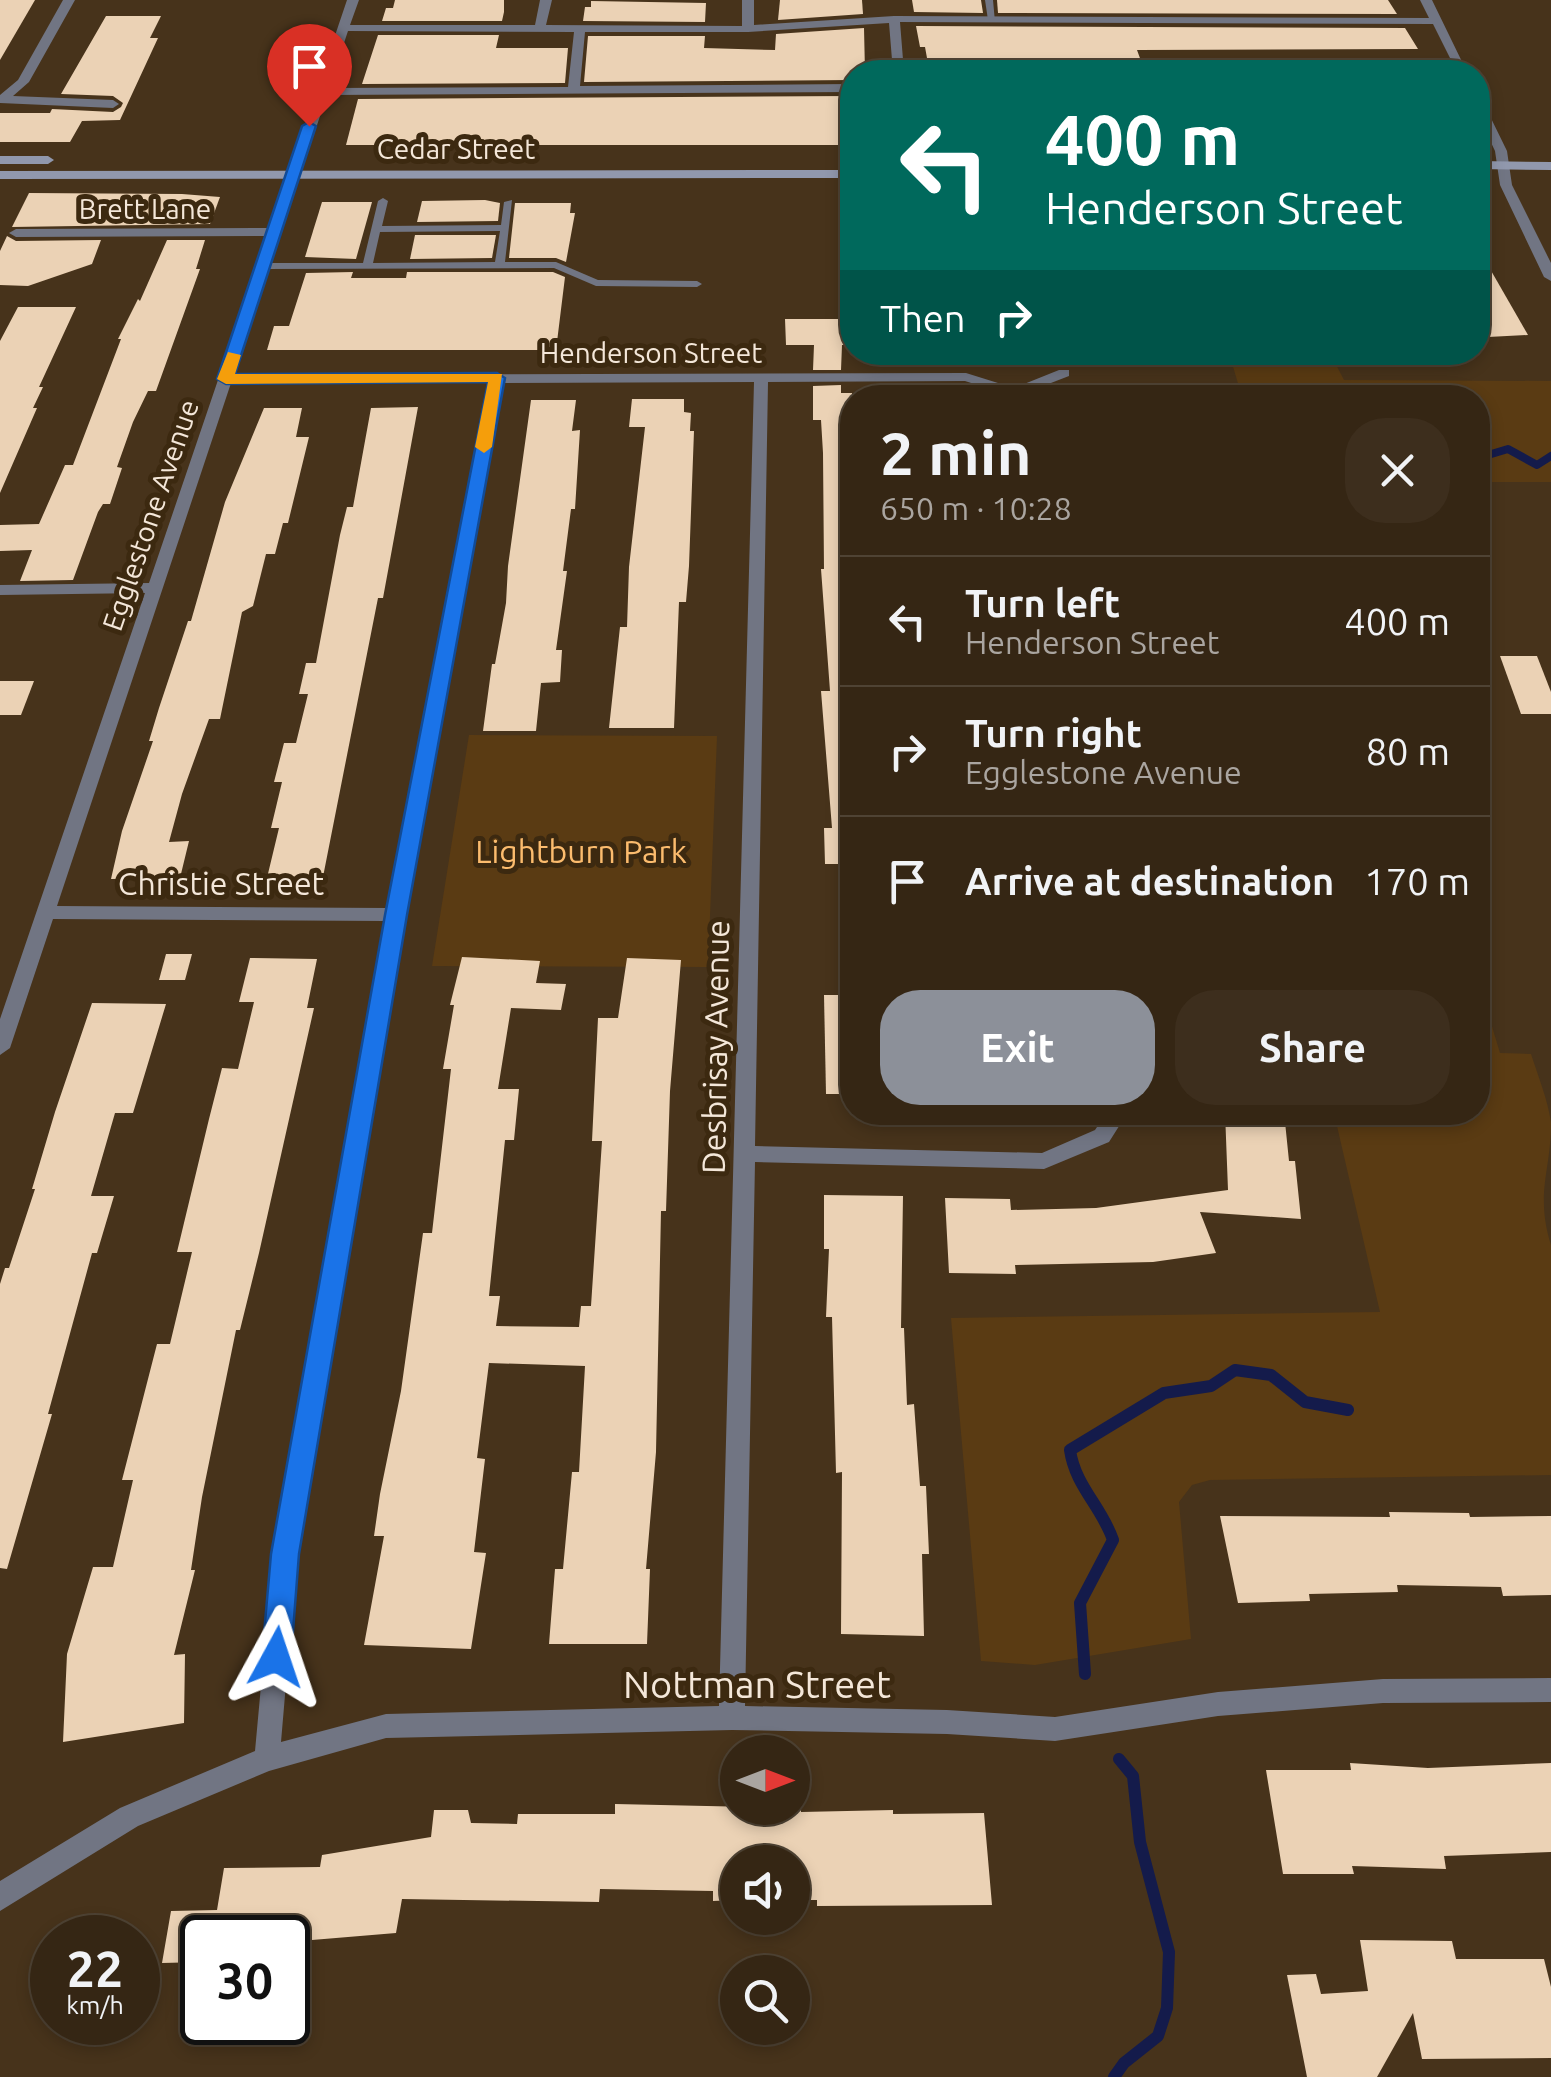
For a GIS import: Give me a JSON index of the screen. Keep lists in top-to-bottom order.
{
  "streets": {
    "main road": ["Cedar Street"],
    "street": [
      "Brett Lane",
      "Henderson Street",
      "Egglestone Avenue",
      "Christie Street",
      "Desbrisay Avenue",
      "Nottman Street"
    ]
  },
  "crossings": [
    ["Cedar Street", "Egglestone Avenue"],
    ["Brett Lane", "Egglestone Avenue"],
    ["Henderson Street", "Egglestone Avenue"],
    ["Henderson Street", "Desbrisay Avenue"],
    ["Egglestone Avenue", "Christie Street"],
    ["Desbrisay Avenue", "Nottman Street"]
  ],
  "parks": ["Lightburn Park"],
  "north": "right",
  "page": {
    "turn": ["400 m", "Henderson Street"],
    "then": "Then",
    "heading": ["2 min", "650 m · 10:28"],
    "list": [
      {
        "name": "Turn left",
        "note": "Henderson Street",
        "value": "400 m"
      },
      {
        "name": "Turn right",
        "note": "Egglestone Avenue",
        "value": "80 m"
      },
      {
        "name": "Arrive at destination",
        "value": "170 m"
      }
    ],
    "buttons": ["Exit", "Share"],
    "speed": "22 km/h",
    "limit": "30"
  }
}
